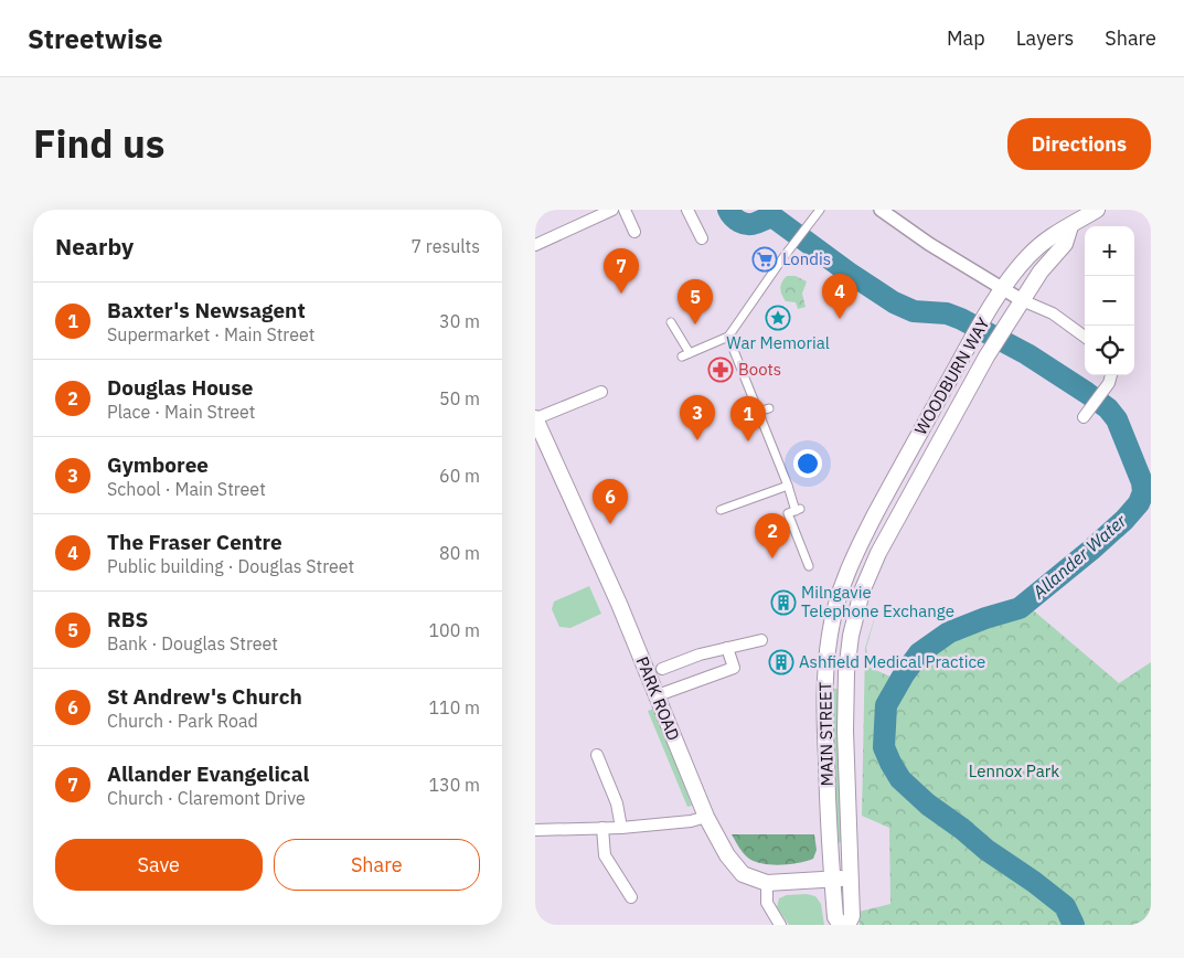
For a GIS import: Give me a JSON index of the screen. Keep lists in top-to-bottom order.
{
  "streets": {
    "main road": ["WOODBURN WAY", "PARK ROAD", "MAIN STREET"]
  },
  "crossings": [
    ["WOODBURN WAY", "MAIN STREET"],
    ["PARK ROAD", "MAIN STREET"]
  ],
  "water": ["Allander Water"],
  "parks": ["Lennox Park"],
  "places": {
    "supermarket": ["Londis"],
    "place": ["War Memorial"],
    "pharmacy": ["Boots"],
    "building": ["Milngavie Telephone Exchange", "Ashfield Medical Practice"]
  },
  "page": {
    "header": "Streetwise",
    "nav": ["Map", "Layers", "Share"],
    "title": "Find us",
    "buttons": [
      "Directions",
      ["Save", "Share"]
    ],
    "heading": ["Nearby", "7 results"],
    "map_buttons": ["+", "−"],
    "pins": [
      "7",
      "4",
      "5",
      "3",
      "1",
      "6",
      "2"
    ],
    "list": [
      {
        "mark": "1",
        "name": "Baxter's Newsagent",
        "note": "Supermarket · Main Street",
        "value": "30 m"
      },
      {
        "mark": "2",
        "name": "Douglas House",
        "note": "Place · Main Street",
        "value": "50 m"
      },
      {
        "mark": "3",
        "name": "Gymboree",
        "note": "School · Main Street",
        "value": "60 m"
      },
      {
        "mark": "4",
        "name": "The Fraser Centre",
        "note": "Public building · Douglas Street",
        "value": "80 m"
      },
      {
        "mark": "5",
        "name": "RBS",
        "note": "Bank · Douglas Street",
        "value": "100 m"
      },
      {
        "mark": "6",
        "name": "St Andrew's Church",
        "note": "Church · Park Road",
        "value": "110 m"
      },
      {
        "mark": "7",
        "name": "Allander Evangelical",
        "note": "Church · Claremont Drive",
        "value": "130 m"
      }
    ]
  }
}
